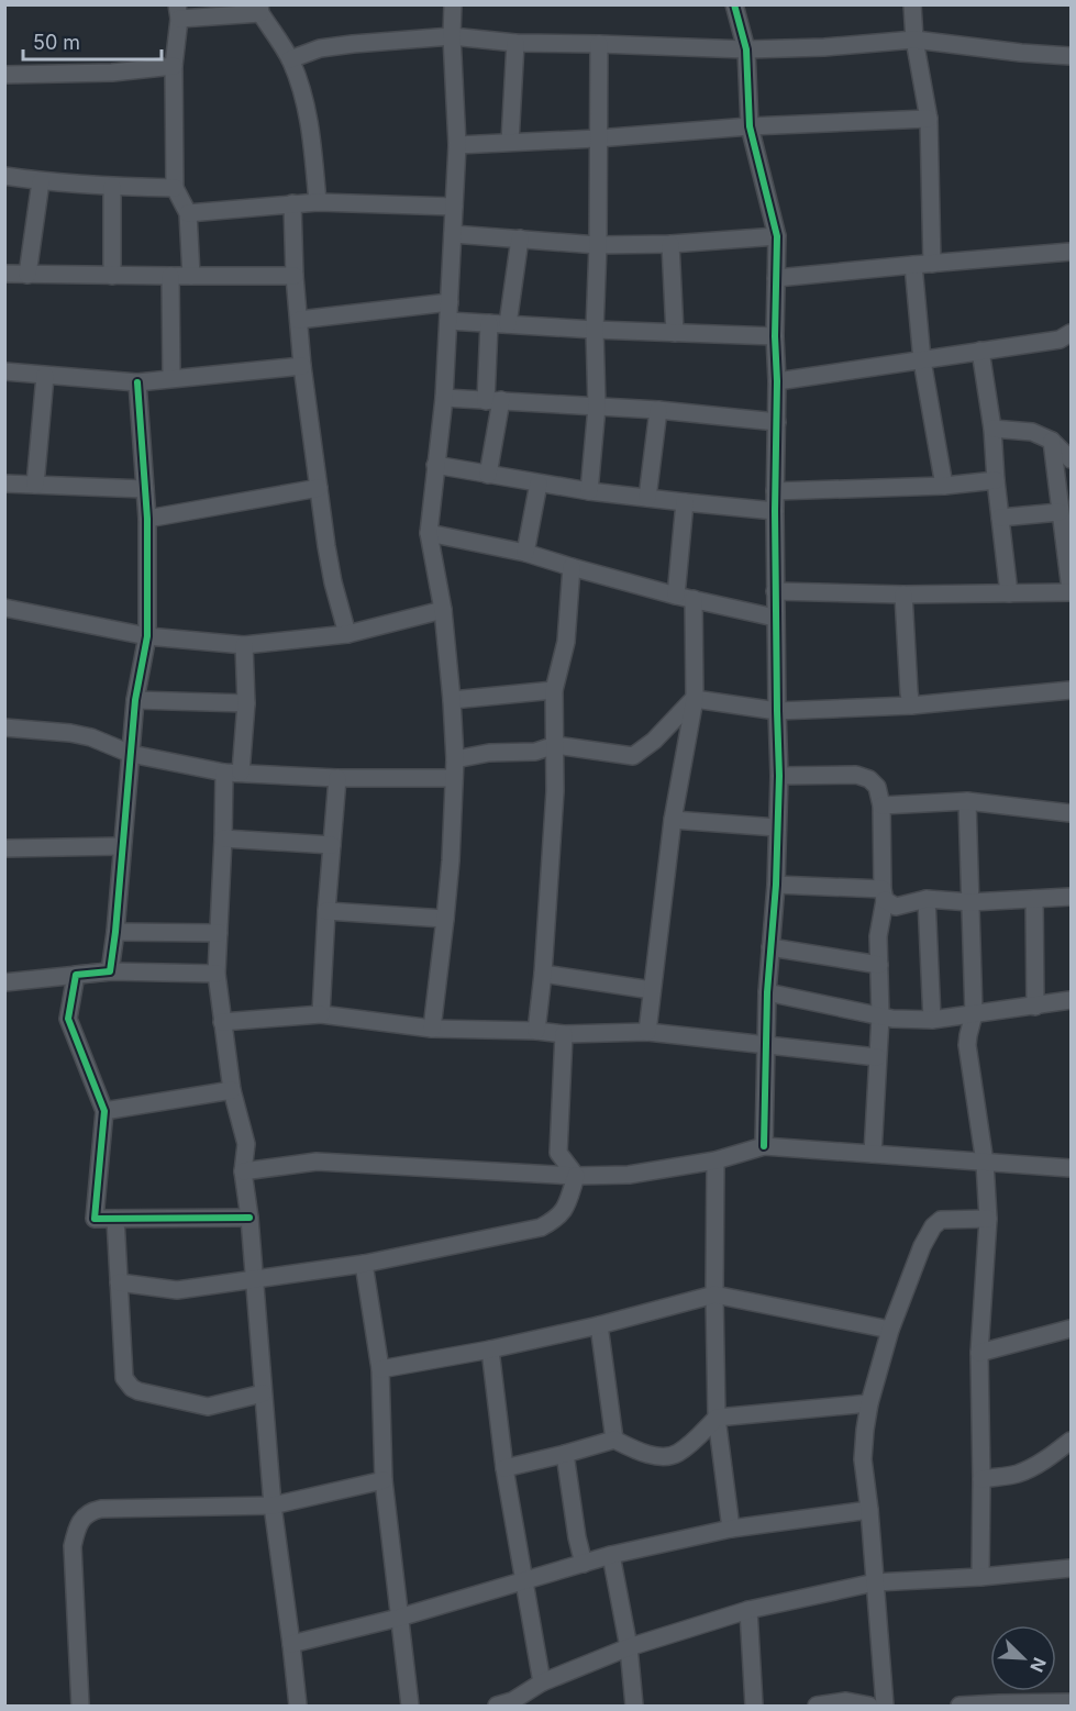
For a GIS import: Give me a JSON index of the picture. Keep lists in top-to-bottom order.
{
  "scale_bar": "50 m",
  "north": "bottom right"
}
